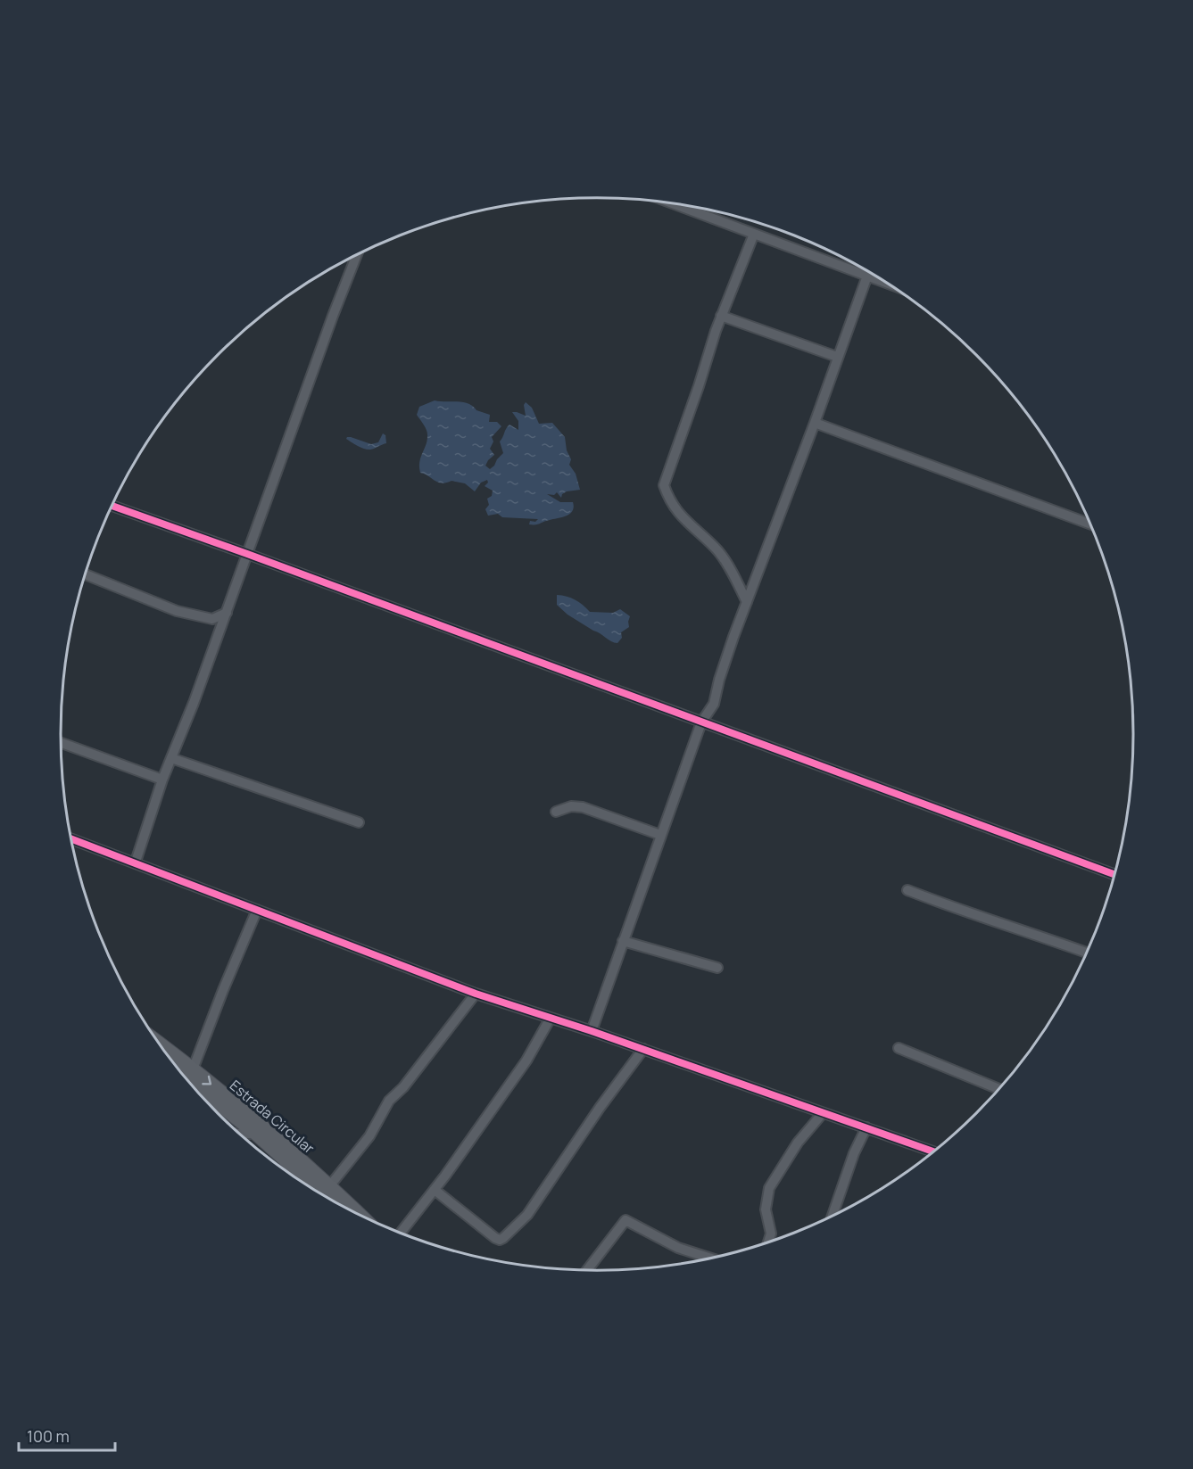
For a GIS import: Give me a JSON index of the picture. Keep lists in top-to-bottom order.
{
  "streets": {
    "main road": ["Estrada Circular"]
  },
  "scale_bar": "100 m"
}
